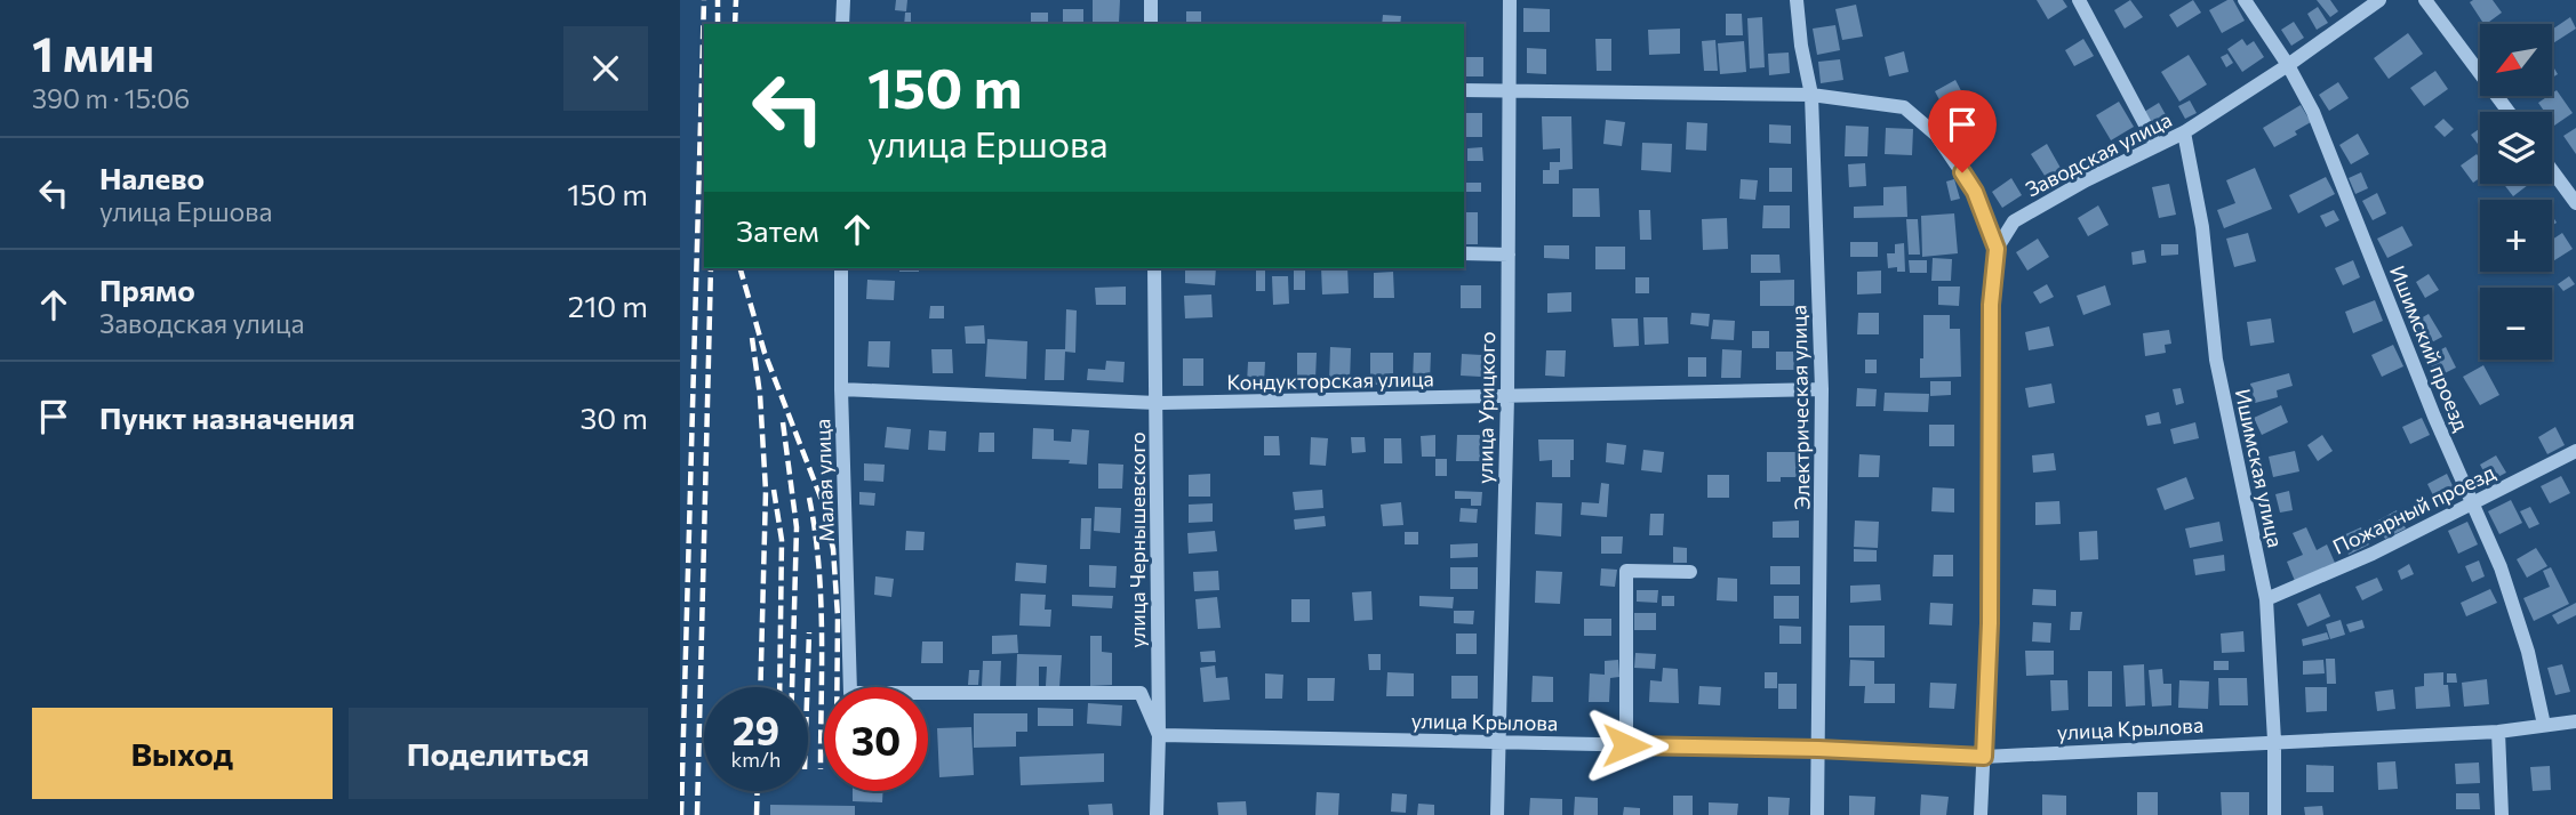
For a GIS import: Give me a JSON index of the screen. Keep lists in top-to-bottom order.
{
  "streets": {
    "street": [
      "Заводская улица",
      "Ишимский проезд",
      "Кондукторская улица",
      "улица Урицкого",
      "Электрическая улица",
      "Ишимская улица",
      "Малая улица",
      "Пожарный проезд",
      "улица Чернышевского",
      "улица Крылова"
    ]
  },
  "crossings": [
    ["Заводская улица", "Ишимский проезд"],
    ["Заводская улица", "Ишимская улица"],
    ["Ишимский проезд", "Пожарный проезд"],
    ["Ишимский проезд", "улица Крылова"],
    ["Кондукторская улица", "улица Урицкого"],
    ["Кондукторская улица", "Электрическая улица"],
    ["Кондукторская улица", "Малая улица"],
    ["Кондукторская улица", "улица Чернышевского"],
    ["улица Урицкого", "улица Крылова"],
    ["Электрическая улица", "улица Крылова"],
    ["Ишимская улица", "Пожарный проезд"],
    ["Ишимская улица", "улица Крылова"],
    ["Малая улица", "улица Чернышевского"],
    ["Малая улица", "улица Крылова"],
    ["улица Чернышевского", "улица Крылова"]
  ],
  "north": "bottom left",
  "page": {
    "heading": ["1 мин", "390 m · 15:06"],
    "map_buttons": ["+", "−"],
    "turn": ["150 m", "улица Ершова"],
    "list": [
      {
        "name": "Налево",
        "note": "улица Ершова",
        "value": "150 m"
      },
      {
        "name": "Прямо",
        "note": "Заводская улица",
        "value": "210 m"
      },
      {
        "name": "Пункт назначения",
        "value": "30 m"
      }
    ],
    "then": "Затем",
    "speed": "29 km/h",
    "limit": "30",
    "buttons": ["Выход", "Поделиться"]
  }
}
